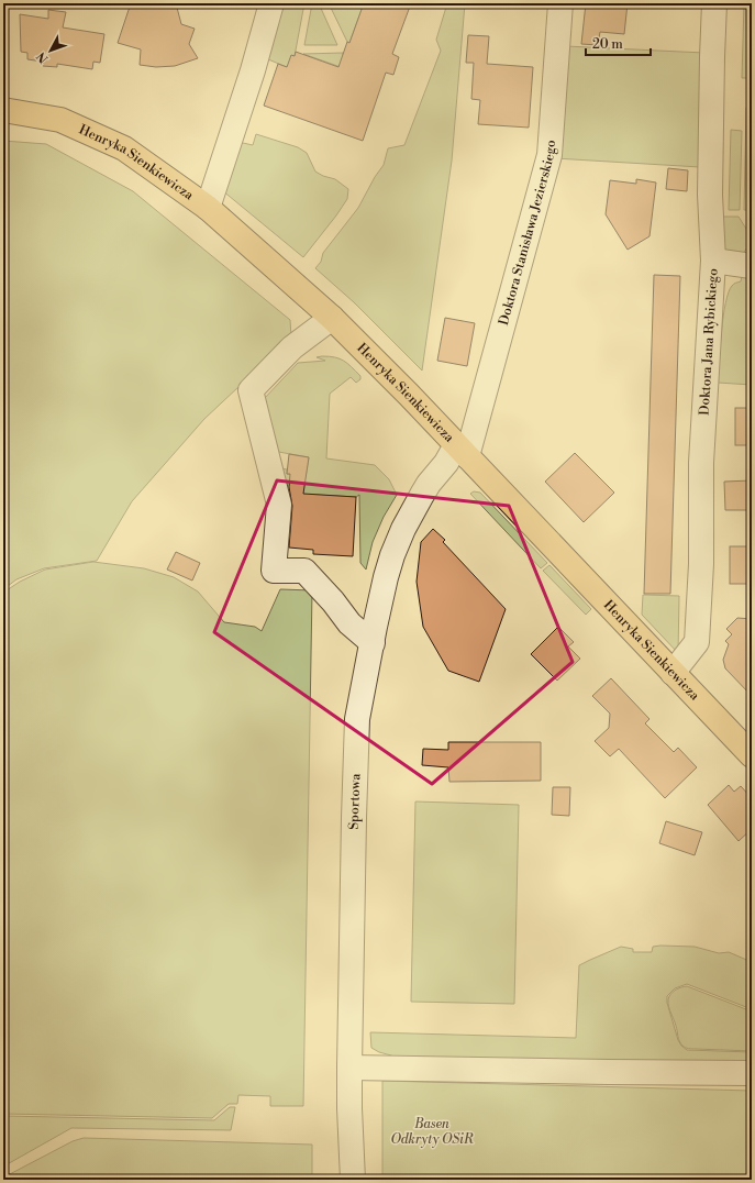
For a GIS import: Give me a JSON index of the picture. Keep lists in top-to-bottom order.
{
  "streets": {
    "main road": ["Henryka Sienkiewicza"],
    "street": ["Doktora Stanisława Jezierskiego", "Doktora Jana Rybickiego", "Sportowa"]
  },
  "crossings": [
    ["Henryka Sienkiewicza", "Doktora Stanisława Jezierskiego"],
    ["Henryka Sienkiewicza", "Doktora Jana Rybickiego"],
    ["Henryka Sienkiewicza", "Sportowa"],
    ["Doktora Stanisława Jezierskiego", "Sportowa"]
  ],
  "parks": ["Basen Odkryty OSiR"],
  "scale_bar": "20 m",
  "north": "bottom left"
}
